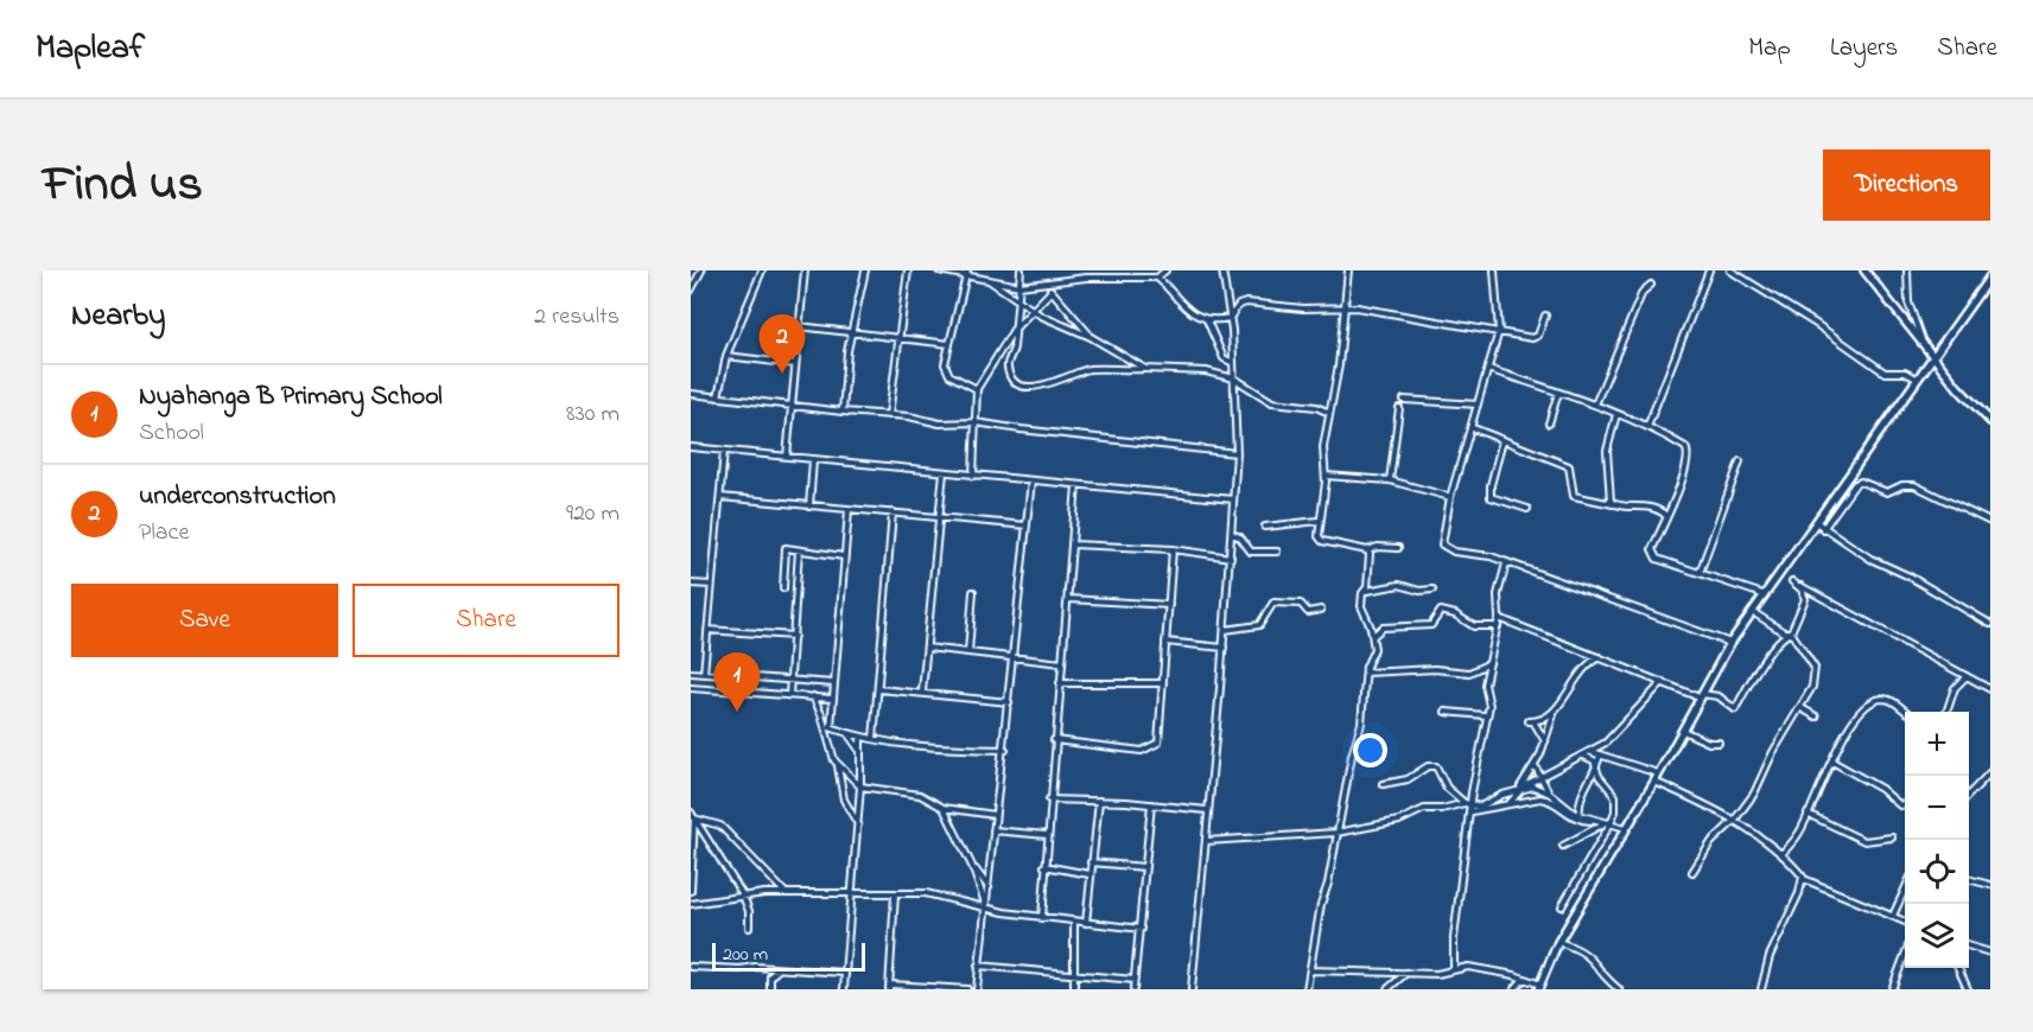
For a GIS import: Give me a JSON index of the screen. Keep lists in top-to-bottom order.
{
  "scale_bar": "200 m",
  "page": {
    "header": "Mapleaf",
    "nav": ["Map", "Layers", "Share"],
    "title": "Find us",
    "buttons": [
      "Directions",
      ["Save", "Share"]
    ],
    "heading": ["Nearby", "2 results"],
    "pins": ["2", "1"],
    "list": [
      {
        "mark": "1",
        "name": "Nyahanga B Primary School",
        "note": "School",
        "value": "830 m"
      },
      {
        "mark": "2",
        "name": "underconstruction",
        "note": "Place",
        "value": "920 m"
      }
    ],
    "map_buttons": ["+", "−"],
    "scale": "200 m"
  }
}
